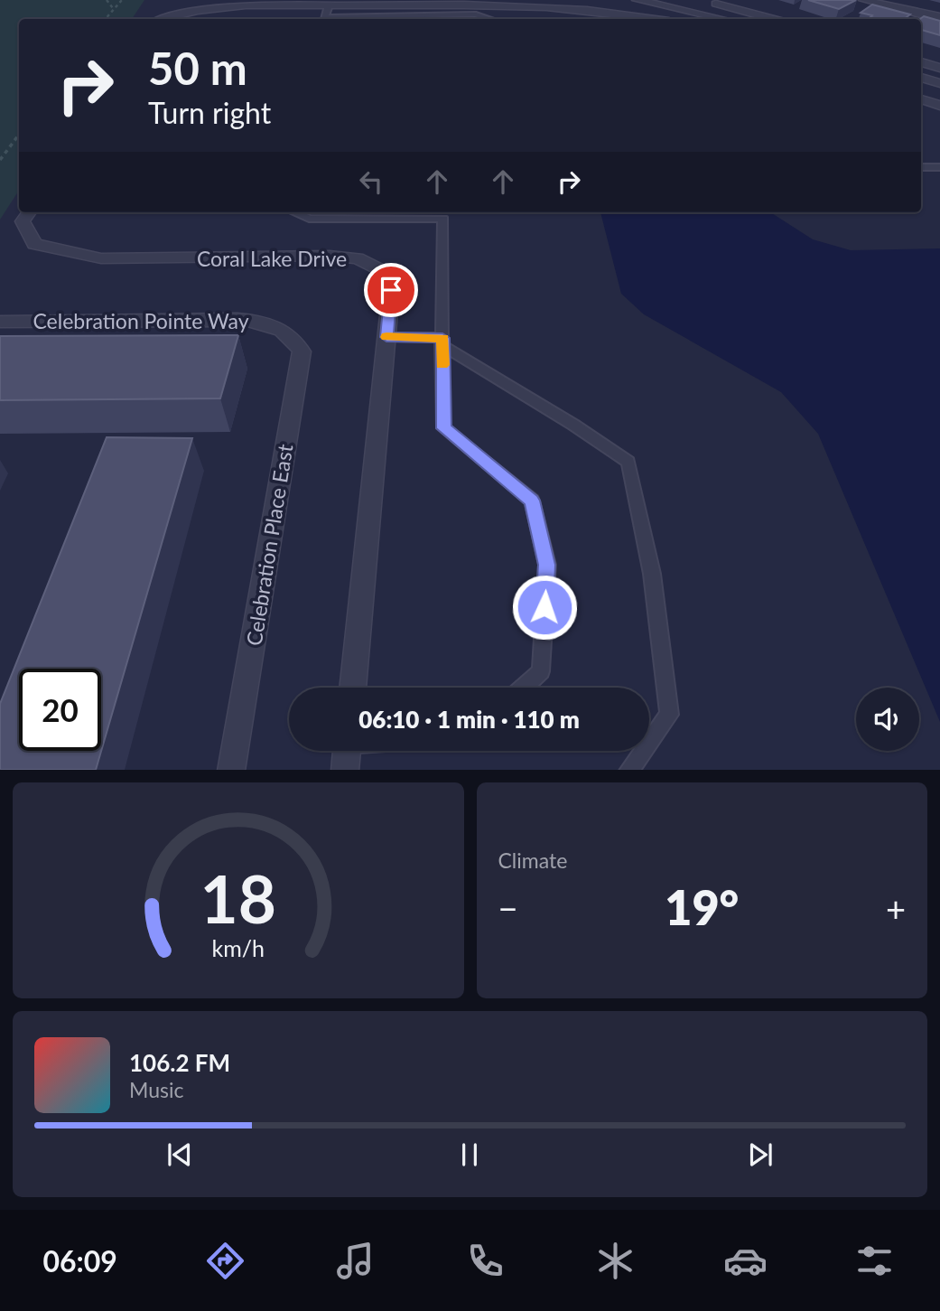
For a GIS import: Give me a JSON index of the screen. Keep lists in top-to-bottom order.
{
  "streets": {
    "street": ["Coral Lake Drive", "Celebration Pointe Way", "Celebration Place East"]
  },
  "crossings": [
    ["Celebration Pointe Way", "Celebration Place East"]
  ],
  "page": {
    "turn": ["50 m", "Turn right"],
    "limit": "20",
    "trip": "06:10 · 1 min · 110 m",
    "tile": "Climate",
    "heat": ["−", "19°", "+"],
    "song": ["106.2 FM", "Music"],
    "tabs": "06:09",
    "gauge": ["18", "km/h"]
  }
}
